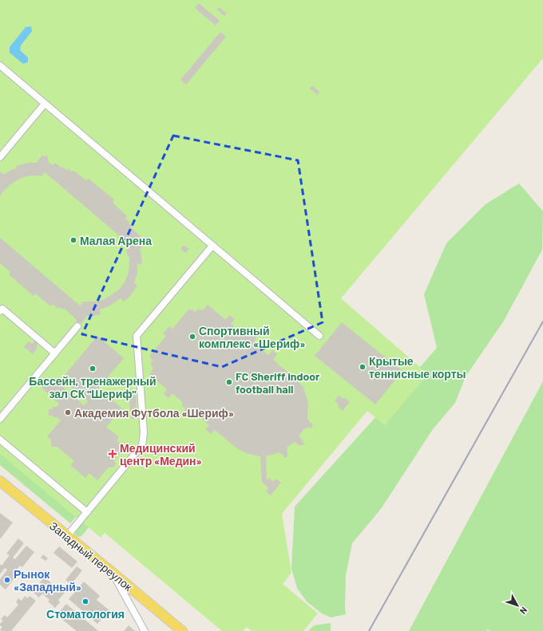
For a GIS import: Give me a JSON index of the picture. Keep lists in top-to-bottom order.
{
  "streets": {
    "main road": ["Западный переулок"]
  },
  "places": {
    "other": [
      "Малая Арена",
      "Спортивный комплекс «Шериф»",
      "Крытые теннисные корты",
      "Бассейн, тренажерный зал СК \"Шериф\"",
      "FC Sheriff indoor football hall",
      "Академия Футбола «Шериф»",
      "Рынок «Западный»",
      "Стоматология"
    ],
    "health": ["Медицинский центр «Медин»"]
  },
  "north": "bottom right"
}
